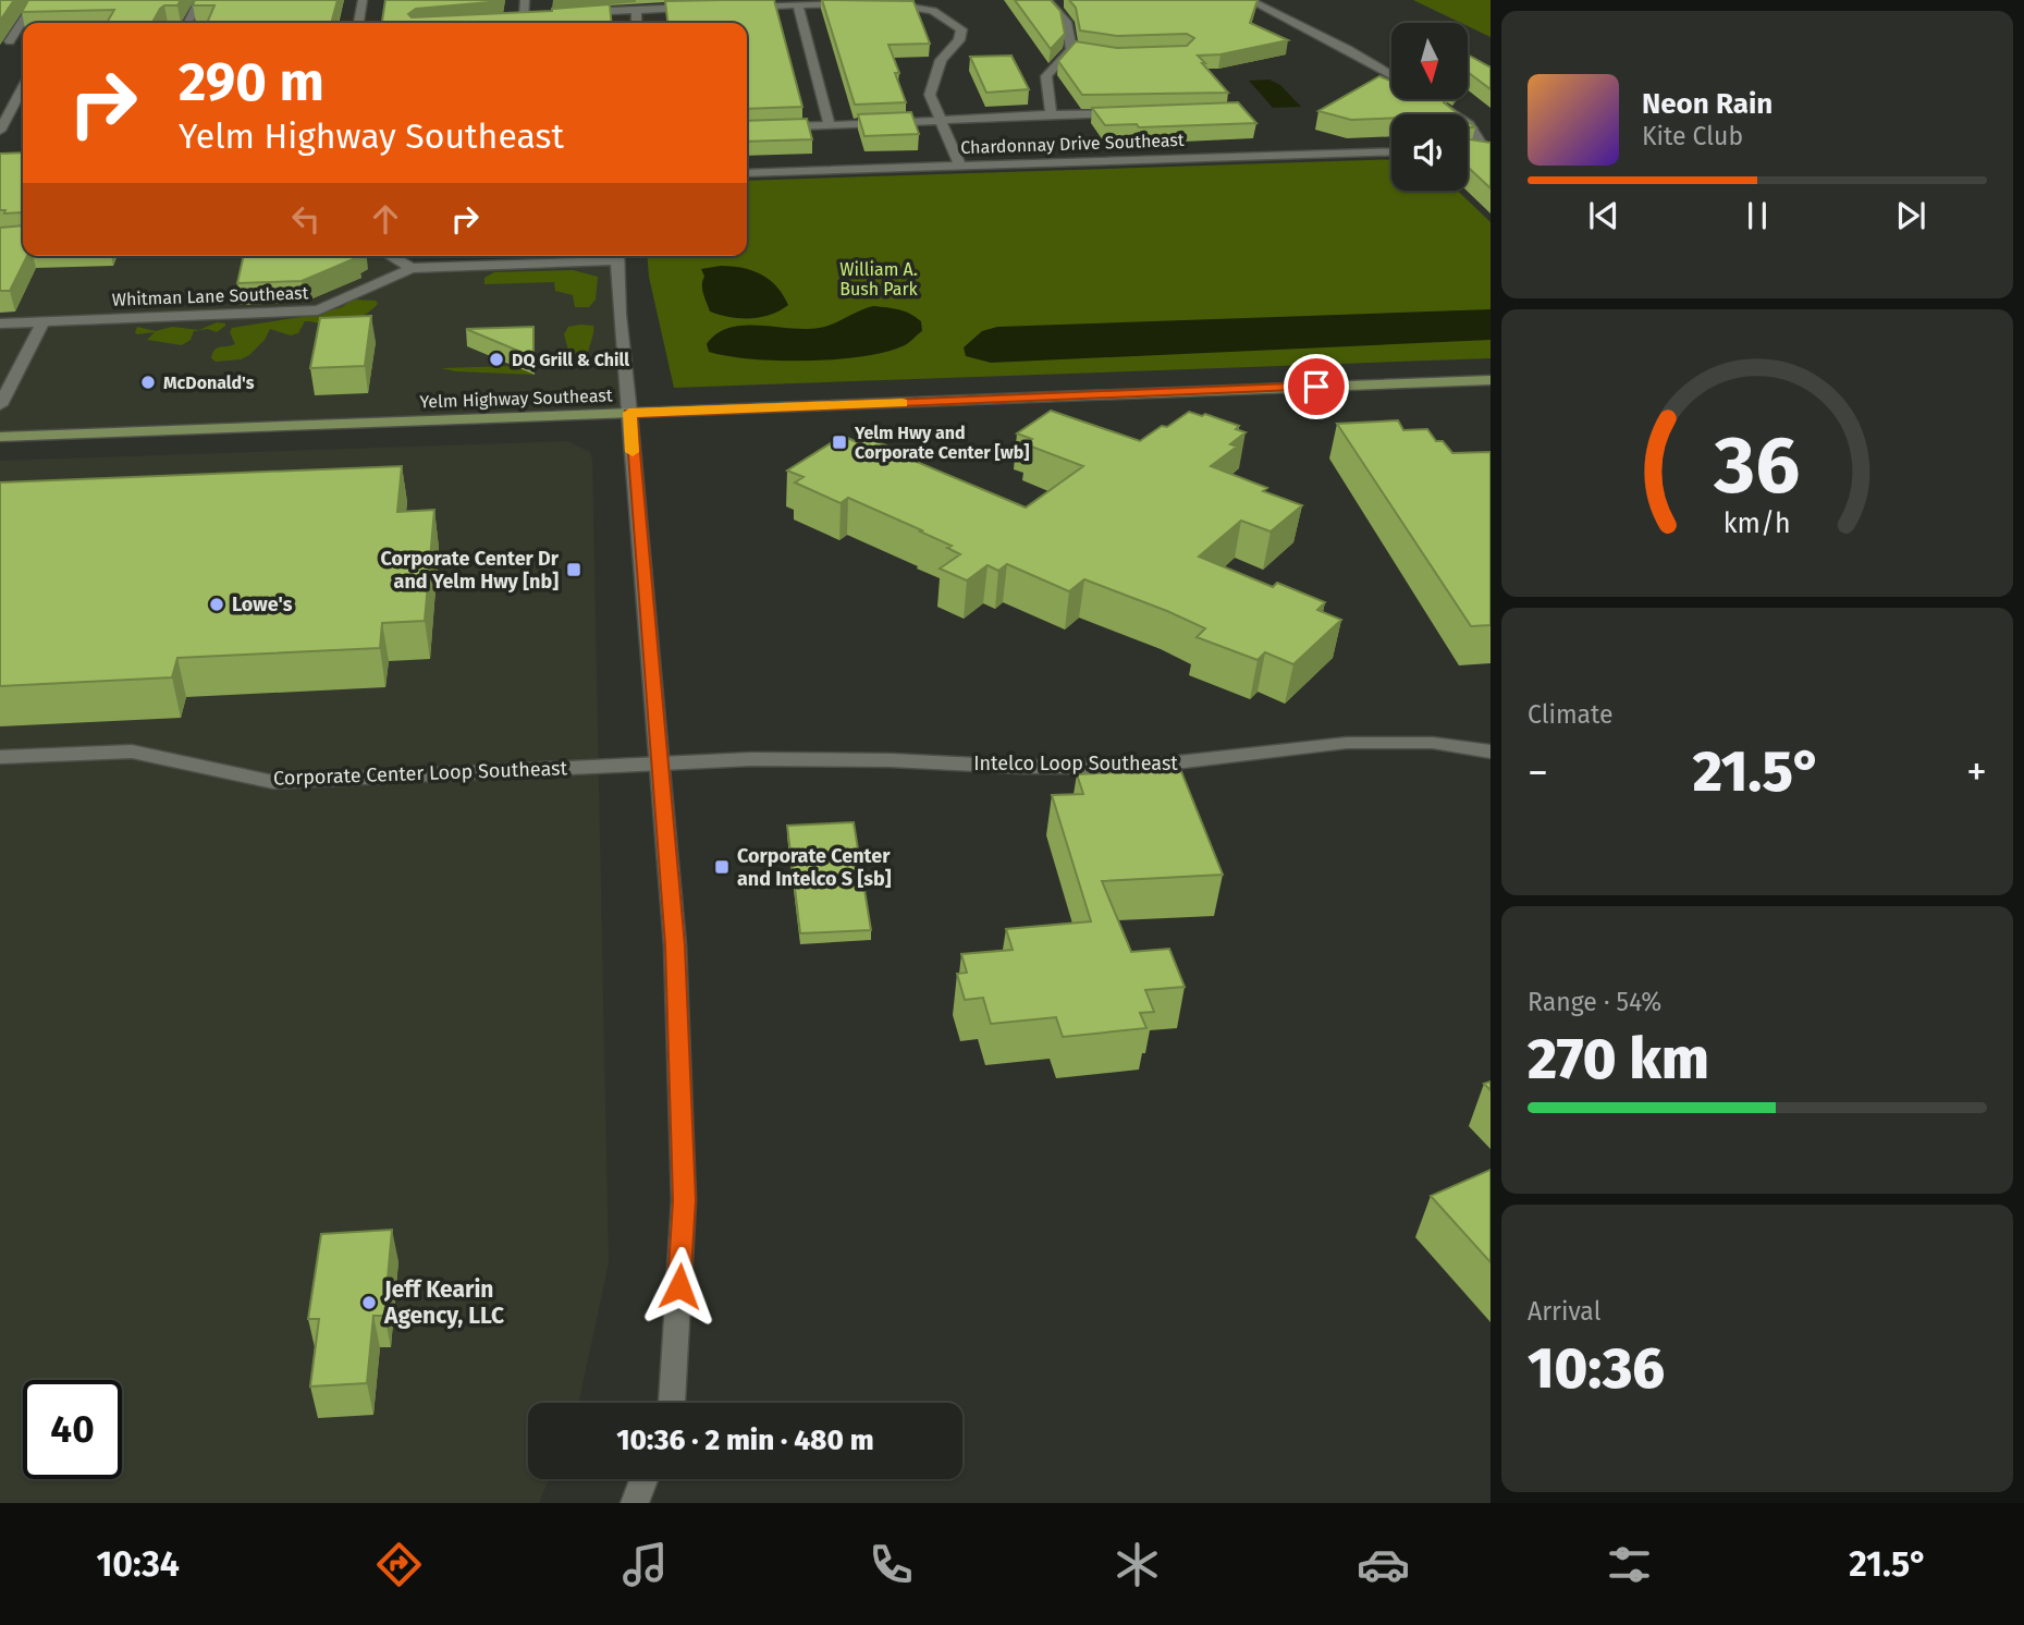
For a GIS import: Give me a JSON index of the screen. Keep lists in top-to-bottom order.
{
  "streets": {
    "main road": ["Yelm Highway Southeast"],
    "street": [
      "Chardonnay Drive Southeast",
      "Whitman Lane Southeast",
      "Intelco Loop Southeast",
      "Corporate Center Loop Southeast"
    ]
  },
  "crossings": [
    ["Intelco Loop Southeast", "Corporate Center Loop Southeast"]
  ],
  "parks": ["William A. Bush Park"],
  "places": {
    "other": [
      "DQ Grill & Chill",
      "McDonald's",
      "Lowe's",
      "Jeff Kearin Agency, LLC"
    ],
    "transit": ["Yelm Hwy and Corporate Center [wb]", "Corporate Center Dr and Yelm Hwy [nb]", "Corporate Center and Intelco S [sb]"]
  },
  "north": "bottom",
  "page": {
    "turn": ["290 m", "Yelm Highway Southeast"],
    "song": ["Neon Rain", "Kite Club"],
    "tile": [
      "Climate",
      ["Range · 54%", "270 km"],
      ["Arrival", "10:36"]
    ],
    "heat": ["−", "21.5°", "+"],
    "limit": "40",
    "trip": "10:36 · 2 min · 480 m",
    "tabs": ["10:34", "21.5°"],
    "gauge": ["36", "km/h"]
  }
}
